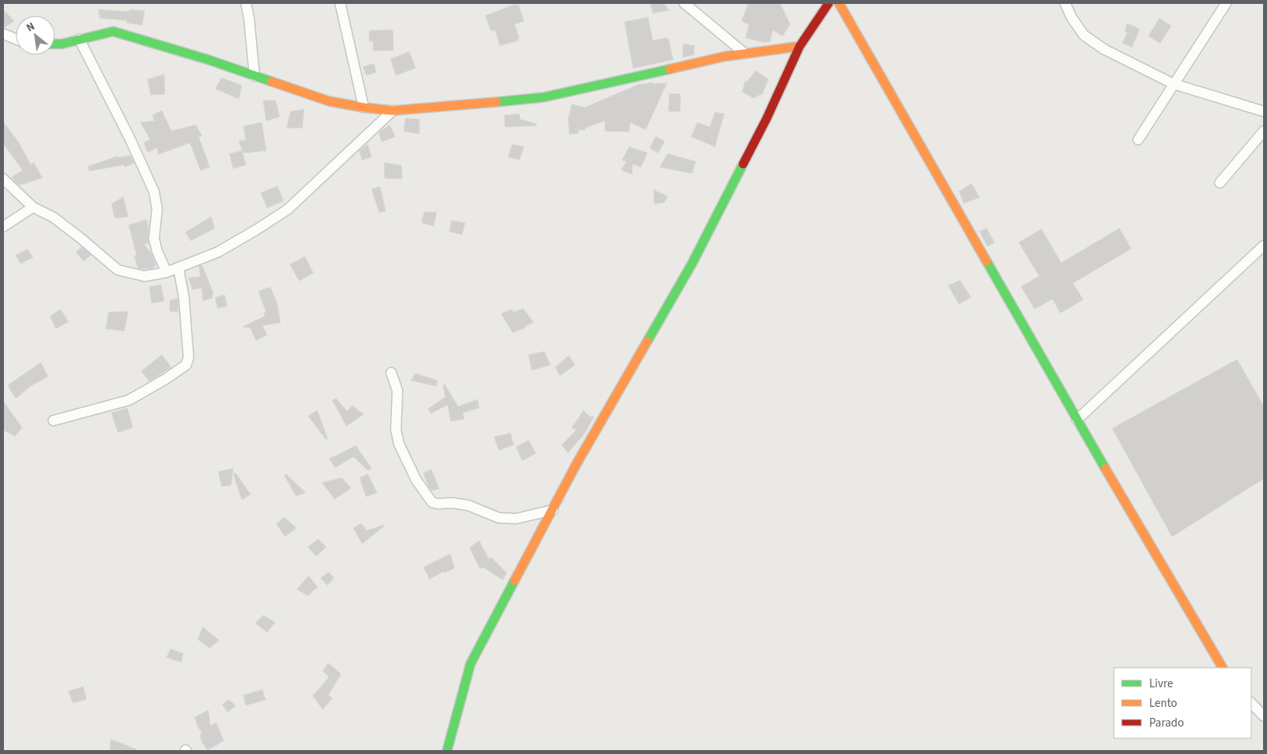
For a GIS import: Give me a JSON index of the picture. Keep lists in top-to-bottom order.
{
  "legend": ["Livre", "Lento", "Parado"],
  "north": "top left"
}
